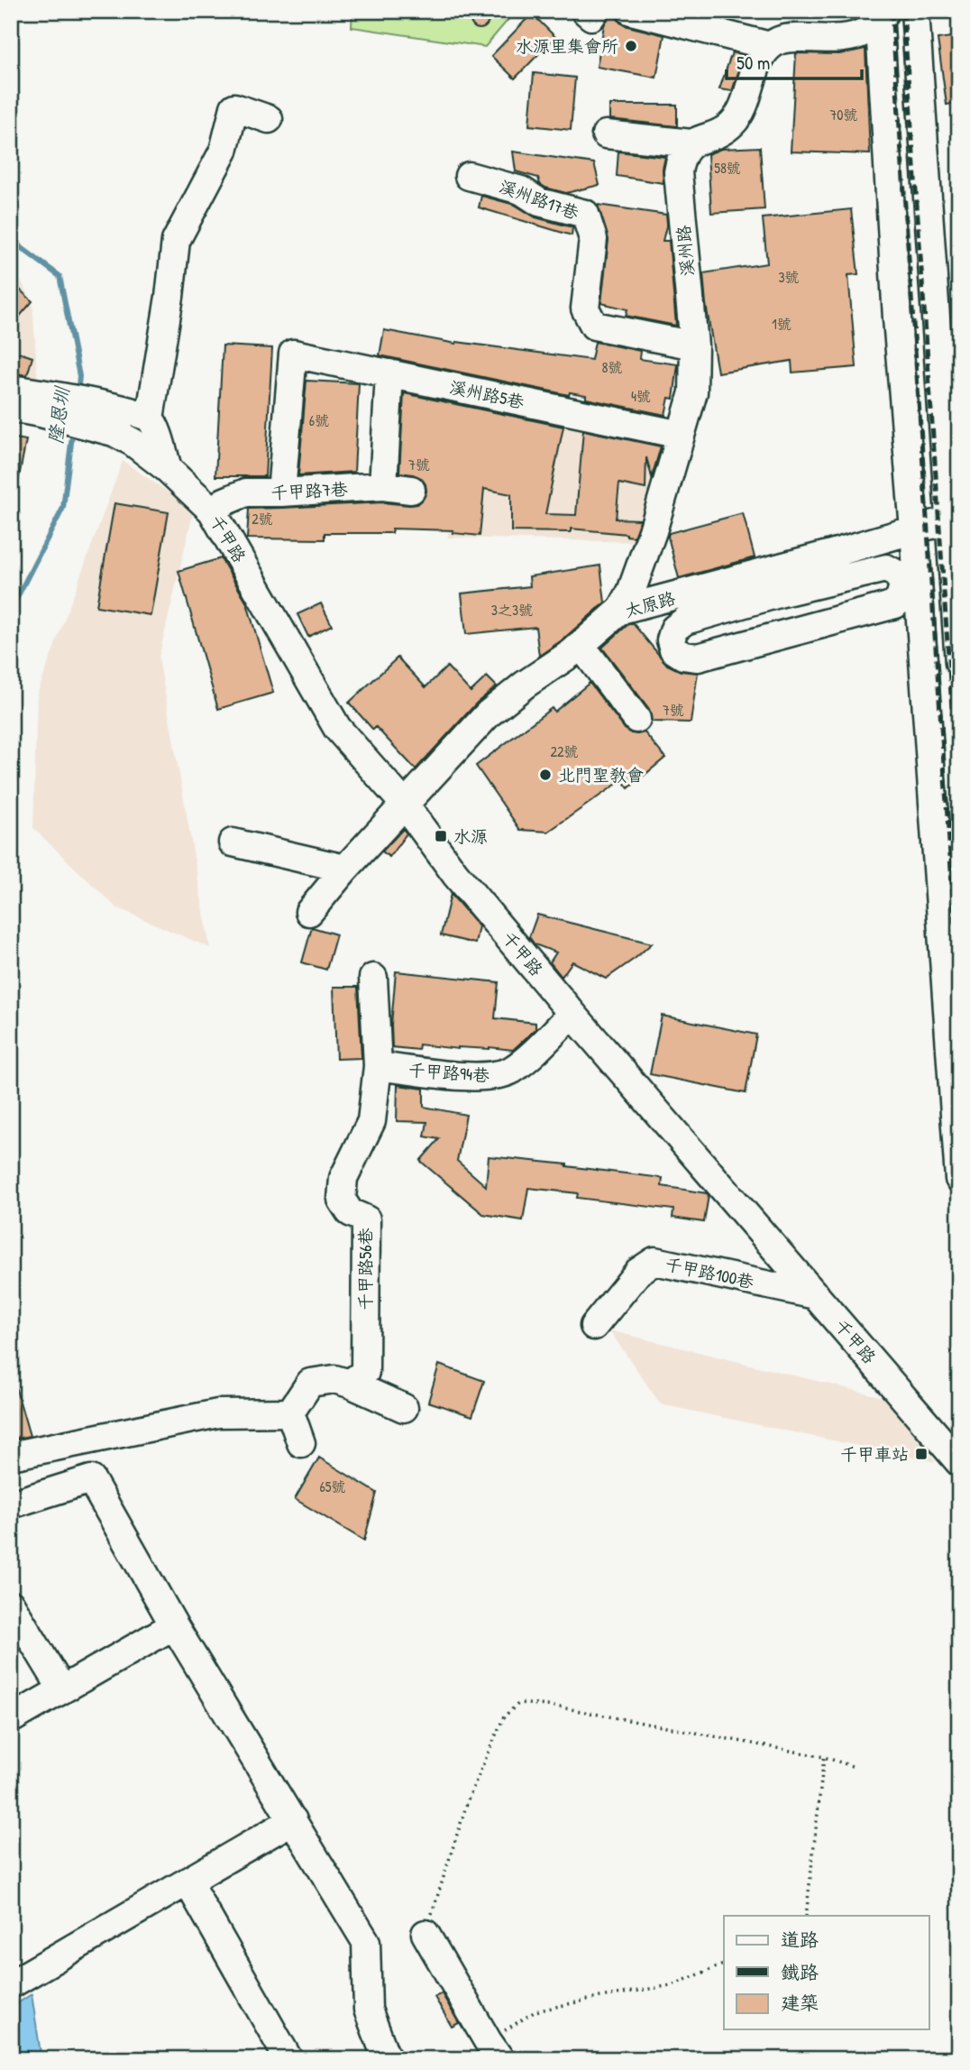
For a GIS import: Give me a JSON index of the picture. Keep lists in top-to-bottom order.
{
  "streets": {
    "street": [
      "溪州路17巷",
      "溪州路",
      "溪州路5巷",
      "千甲路7巷",
      "千甲路",
      "太原路",
      "千甲路94巷",
      "千甲路56巷",
      "千甲路100巷"
    ]
  },
  "crossings": [
    ["溪州路17巷", "溪州路"],
    ["溪州路", "溪州路5巷"],
    ["溪州路", "太原路"],
    ["溪州路5巷", "千甲路7巷"],
    ["千甲路7巷", "千甲路"],
    ["千甲路", "太原路"],
    ["千甲路", "千甲路94巷"],
    ["千甲路", "千甲路100巷"],
    ["千甲路94巷", "千甲路56巷"]
  ],
  "water": ["隆恩圳"],
  "places": {
    "other": ["水源里集會所", "北門聖教會"],
    "transit": ["水源", "千甲車站"]
  },
  "house_numbers": [
    "70號",
    "58號",
    "3號",
    "1號",
    "8號",
    "4號",
    "6號",
    "7號",
    "2號",
    "3之3號",
    "7號",
    "22號",
    "65號"
  ],
  "legend": ["道路", "鐵路", "建築"],
  "scale_bar": "50 m"
}
